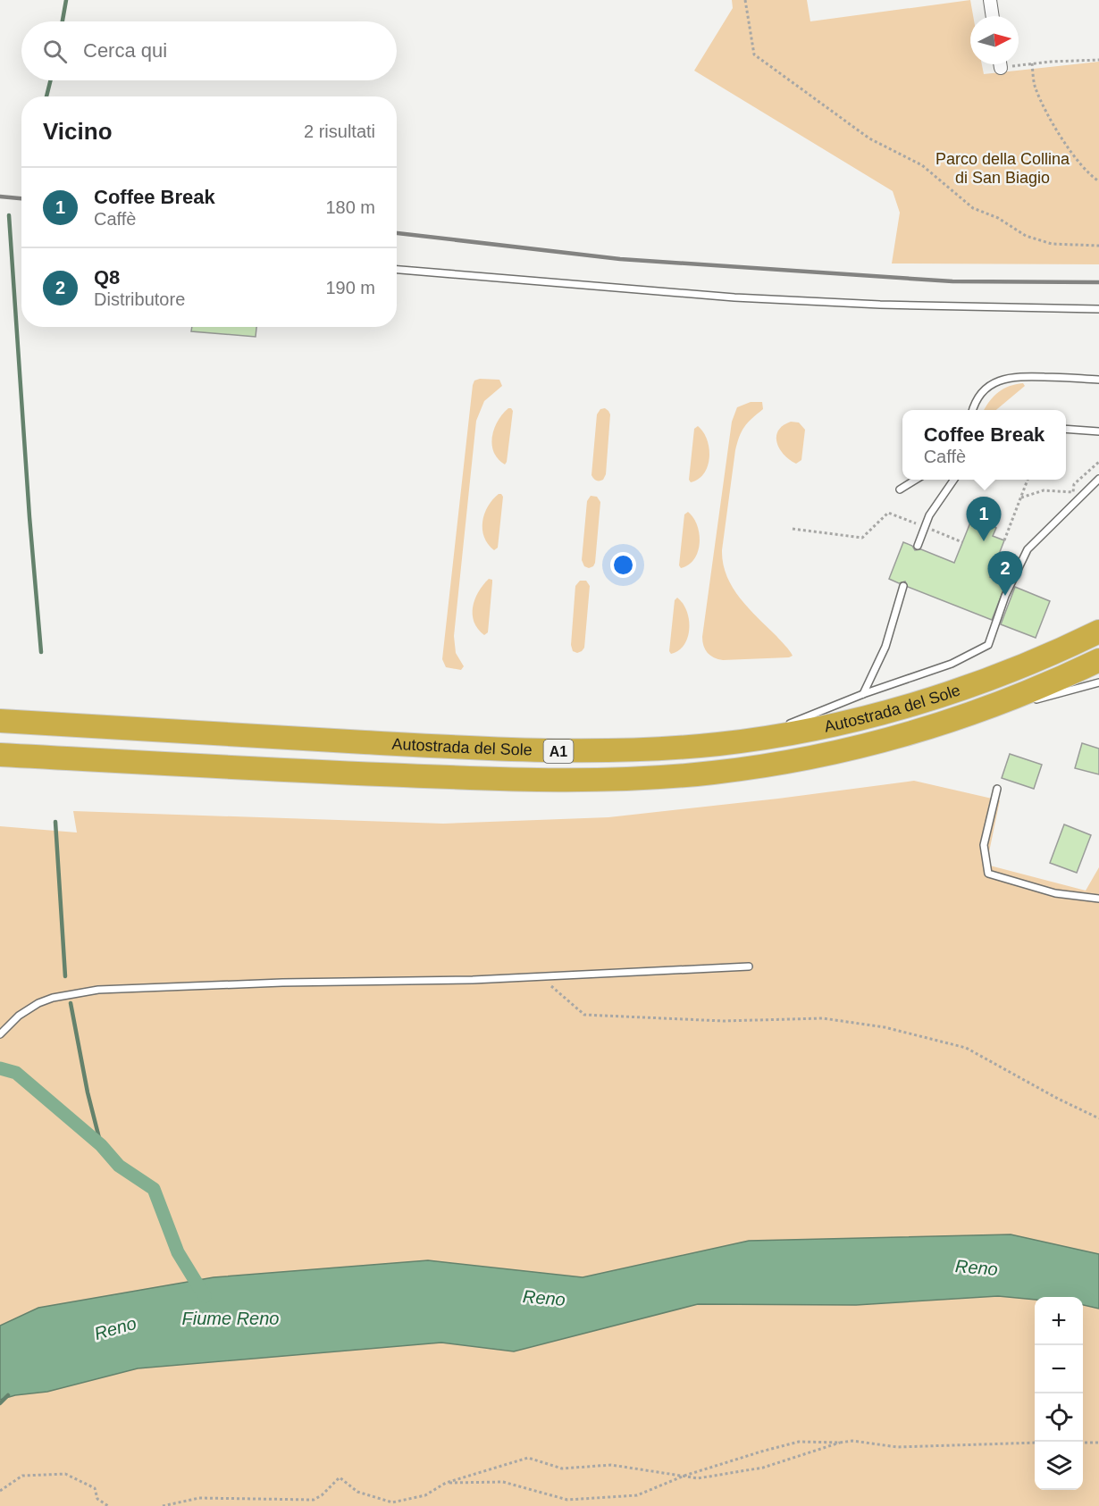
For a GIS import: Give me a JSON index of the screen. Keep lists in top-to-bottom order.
{
  "streets": {
    "highway": ["Autostrada del Sole", "A1"]
  },
  "water": ["Reno", "Fiume Reno"],
  "parks": ["Parco della Collina di San Biagio"],
  "north": "right",
  "page": {
    "search": "Cerca qui",
    "heading": ["Vicino", "2 risultati"],
    "list": [
      {
        "mark": "1",
        "name": "Coffee Break",
        "note": "Caffè",
        "value": "180 m"
      },
      {
        "mark": "2",
        "name": "Q8",
        "note": "Distributore",
        "value": "190 m"
      }
    ],
    "popup": ["Coffee Break", "Caffè"],
    "pins": ["1", "2"],
    "map_buttons": ["+", "−"]
  }
}
